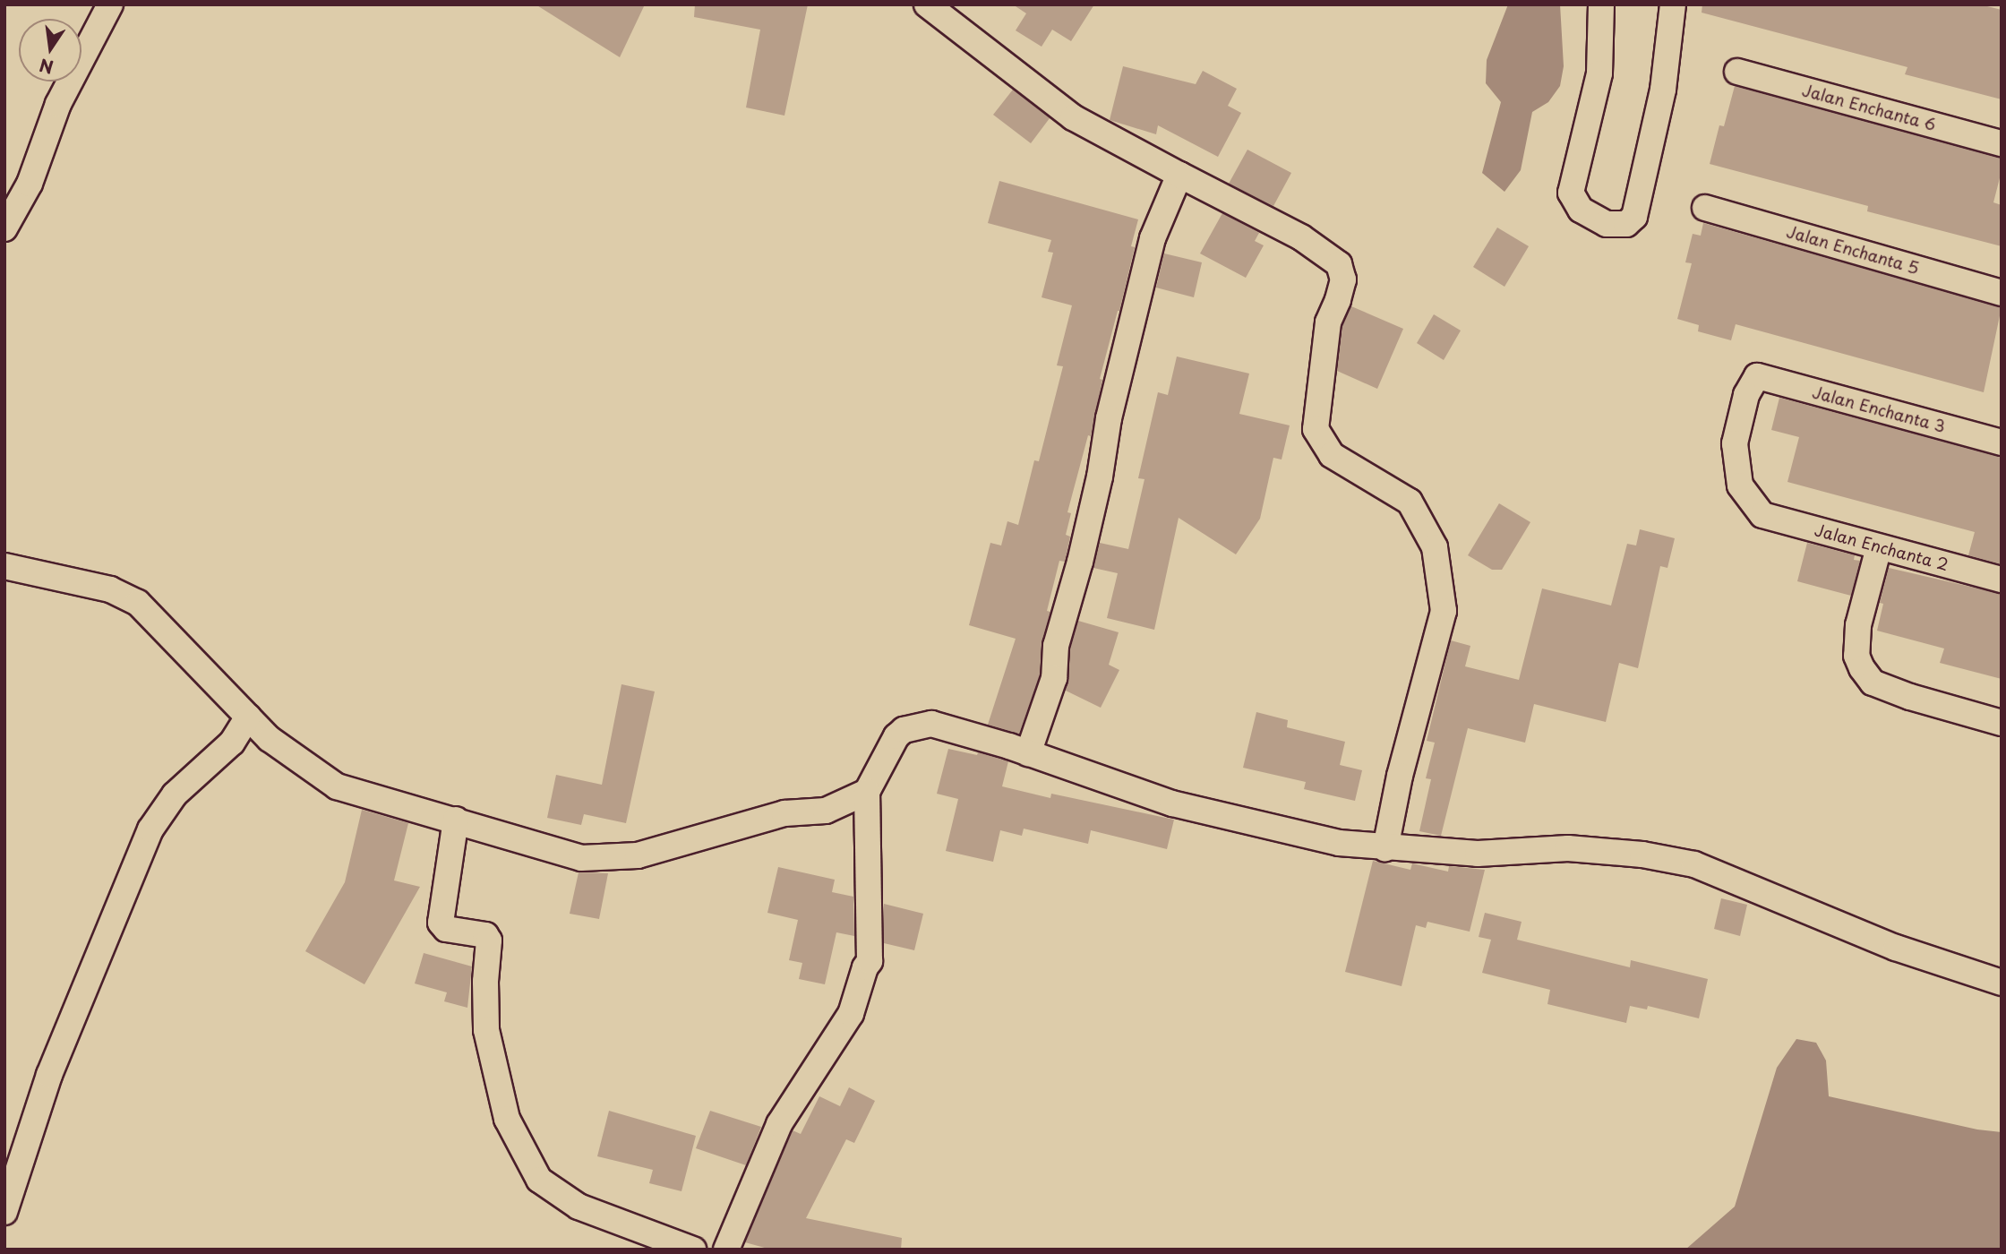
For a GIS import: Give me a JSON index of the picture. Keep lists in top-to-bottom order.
{
  "streets": {
    "street": [
      "Jalan Enchanta 6",
      "Jalan Enchanta 5",
      "Jalan Enchanta 3",
      "Jalan Enchanta 2"
    ]
  },
  "crossings": [
    ["Jalan Enchanta 3", "Jalan Enchanta 2"]
  ],
  "north": "bottom"
}
